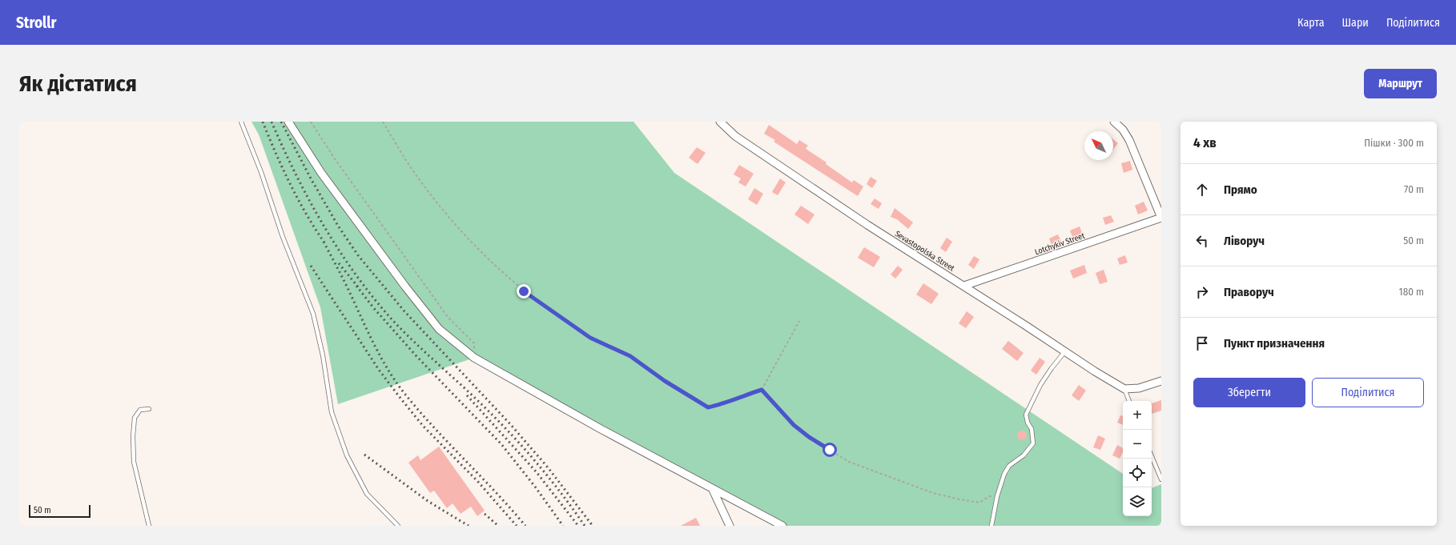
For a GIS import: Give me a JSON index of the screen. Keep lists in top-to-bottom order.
{
  "streets": {
    "street": ["Lotchykiv Street", "Sevastopolska Street"]
  },
  "crossings": [
    ["Lotchykiv Street", "Sevastopolska Street"]
  ],
  "scale_bar": "50 m",
  "north": "top left",
  "page": {
    "header": "Strollr",
    "nav": ["Карта", "Шари", "Поділитися"],
    "buttons": [
      "Маршрут",
      ["Зберегти", "Поділитися"]
    ],
    "title": "Як дістатися",
    "heading": ["4 хв", "Пішки · 300 m"],
    "list": [
      ["Прямо", "70 m"],
      ["Ліворуч", "50 m"],
      ["Праворуч", "180 m"],
      "Пункт призначення"
    ],
    "map_buttons": ["+", "−"],
    "scale": "50 m"
  }
}
